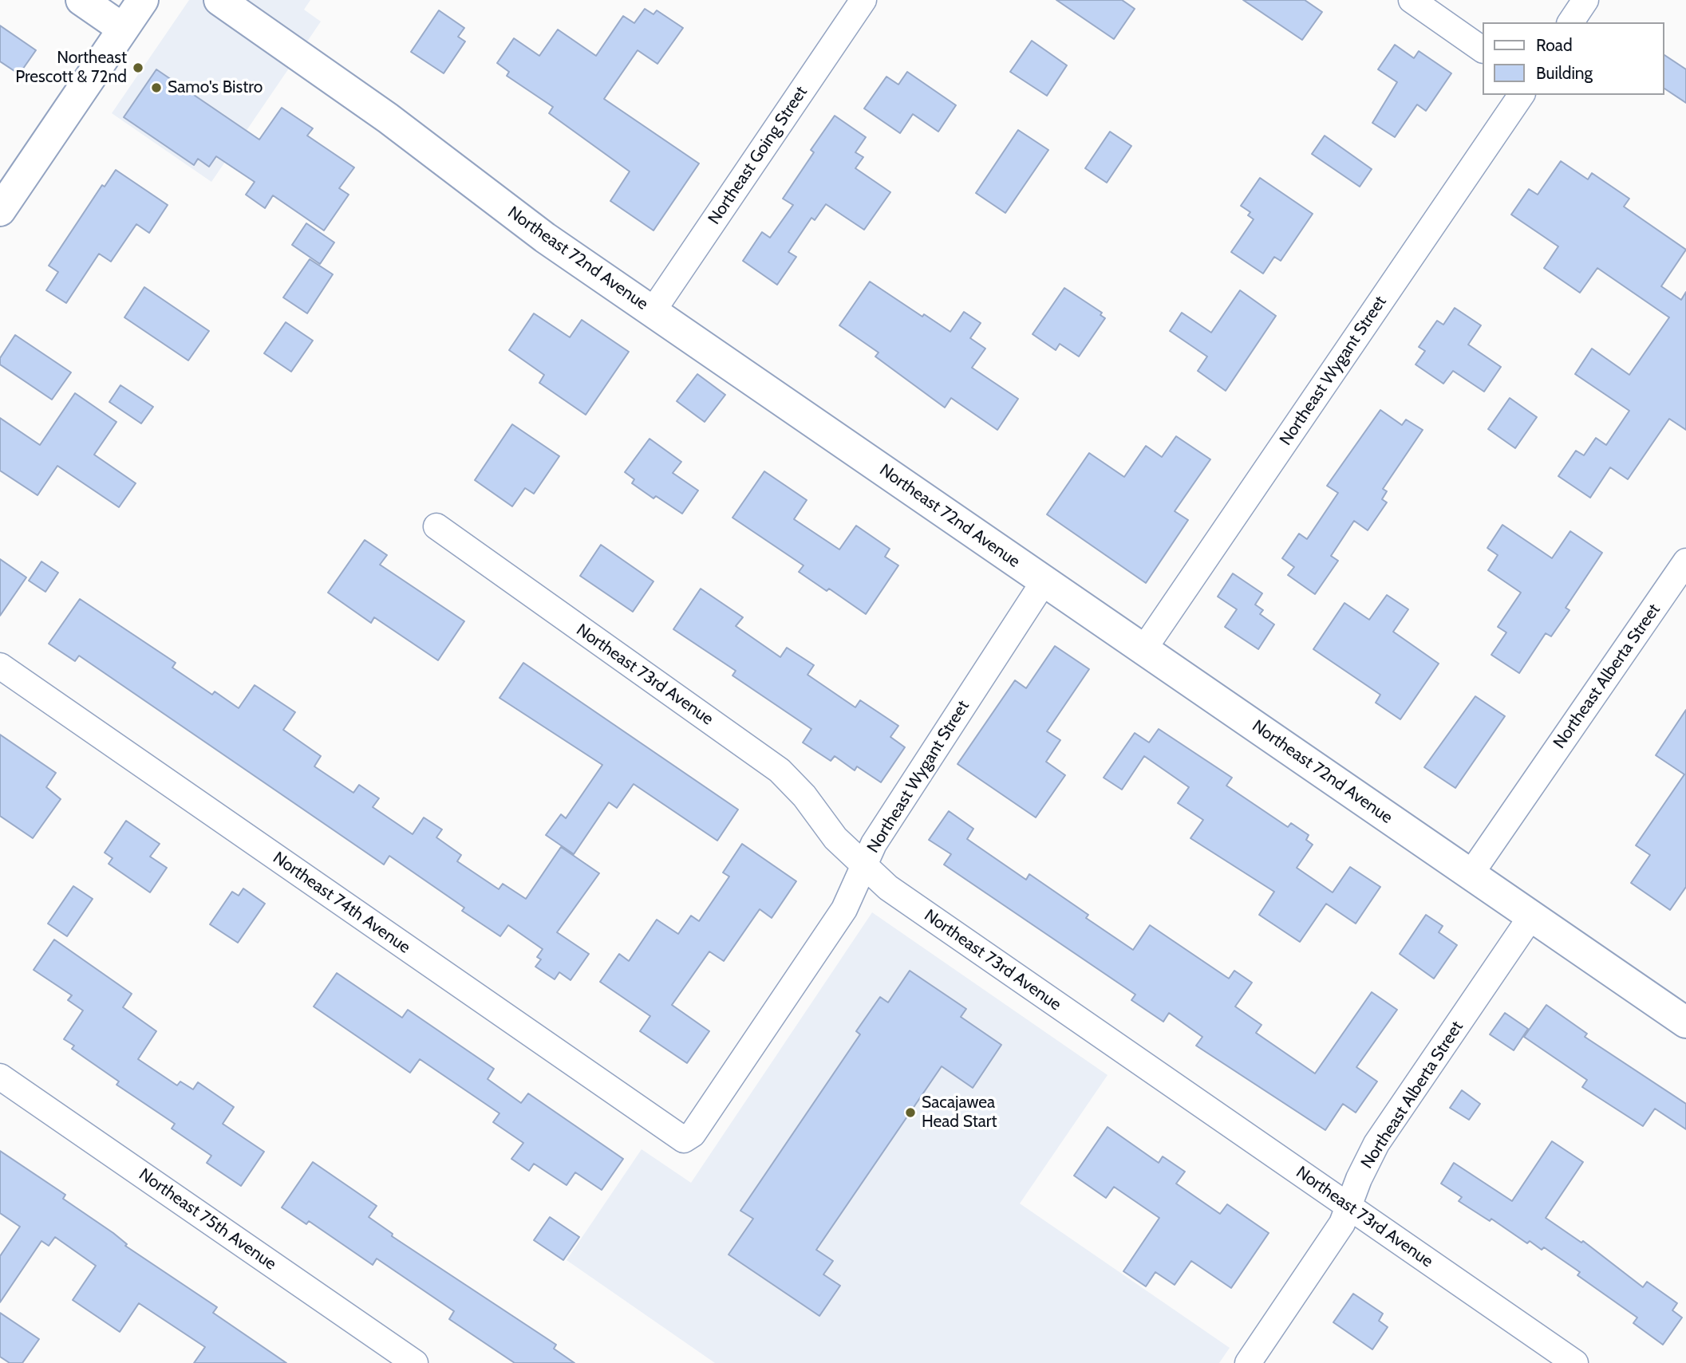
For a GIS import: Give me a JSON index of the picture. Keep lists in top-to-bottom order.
{
  "streets": {
    "street": [
      "Northeast Going Street",
      "Northeast 72nd Avenue",
      "Northeast Wygant Street",
      "Northeast 73rd Avenue",
      "Northeast Alberta Street",
      "Northeast 74th Avenue",
      "Northeast 75th Avenue"
    ]
  },
  "crossings": [
    ["Northeast Going Street", "Northeast 72nd Avenue"],
    ["Northeast 72nd Avenue", "Northeast Wygant Street"],
    ["Northeast 72nd Avenue", "Northeast Alberta Street"],
    ["Northeast Wygant Street", "Northeast 73rd Avenue"],
    ["Northeast Wygant Street", "Northeast 74th Avenue"],
    ["Northeast 73rd Avenue", "Northeast Alberta Street"]
  ],
  "places": ["Northeast Prescott & 72nd", "Samo's Bistro", "Sacajawea Head Start"],
  "legend": ["Road", "Building"]
}
